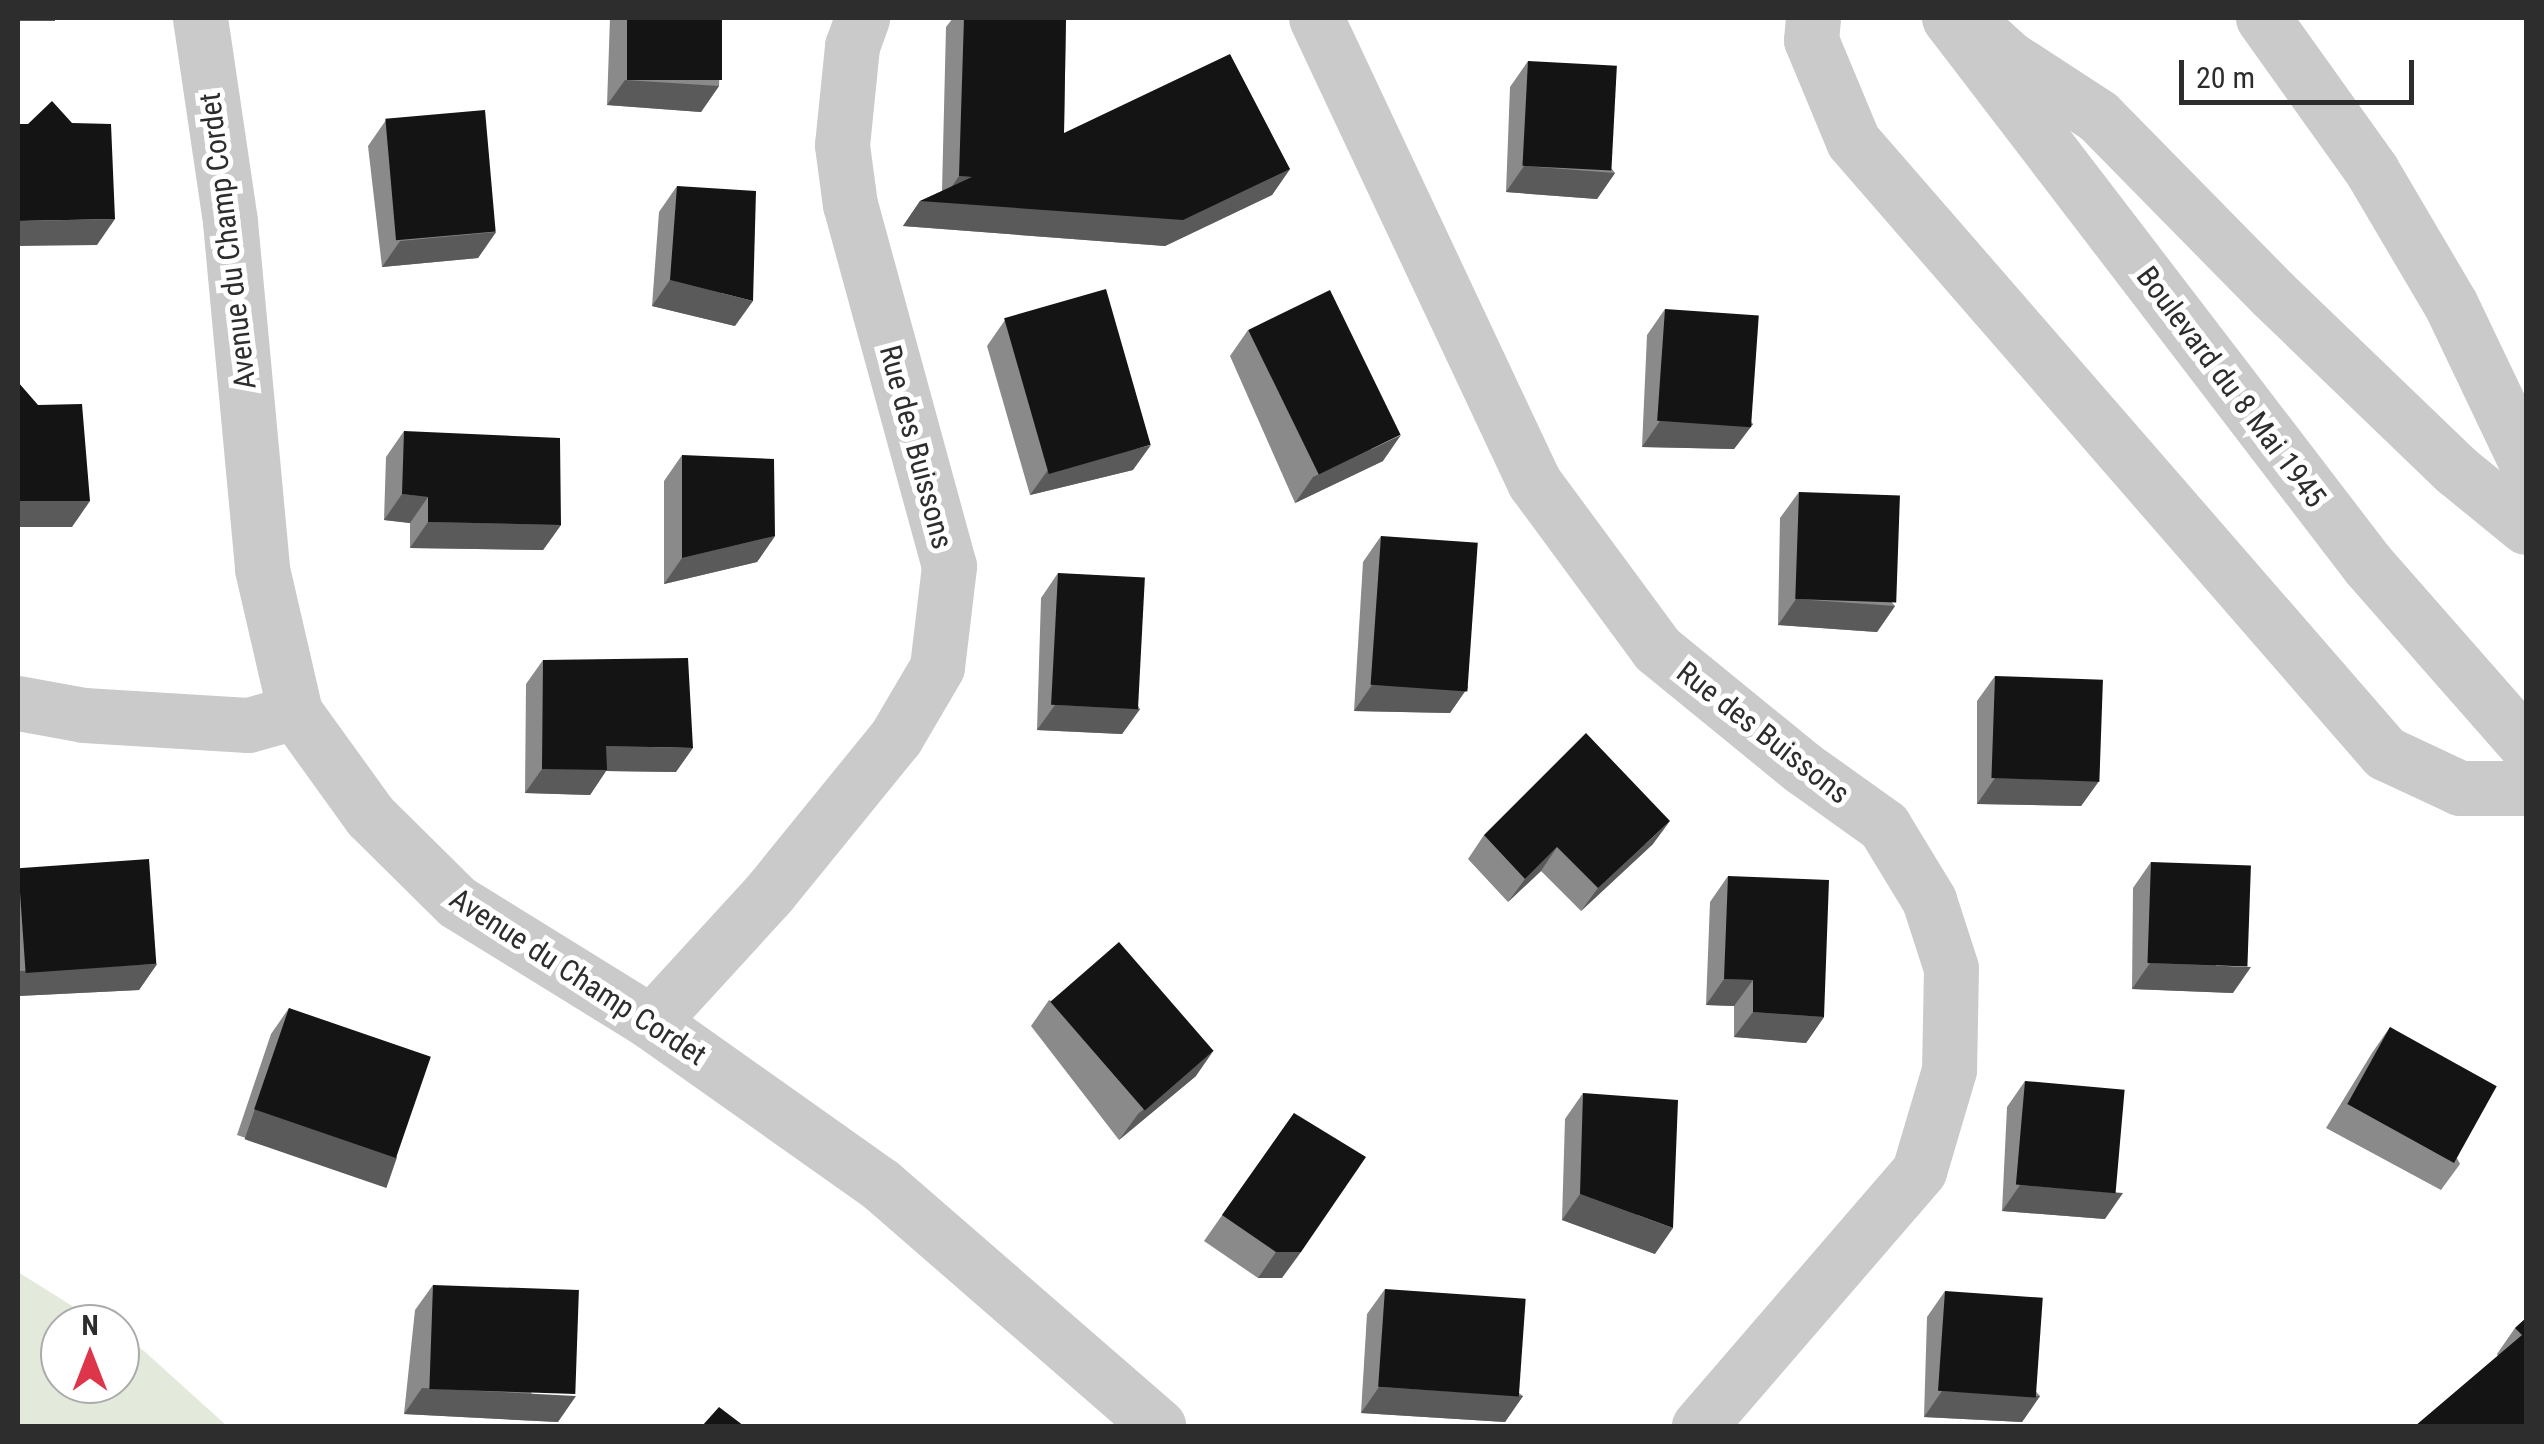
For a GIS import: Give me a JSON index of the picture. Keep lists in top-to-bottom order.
{
  "streets": {
    "street": ["Avenue du Champ Cordet", "Boulevard du 8 Mai 1945", "Rue des Buissons"]
  },
  "crossings": [
    ["Avenue du Champ Cordet", "Rue des Buissons"]
  ],
  "scale_bar": "20 m",
  "north": "top"
}
